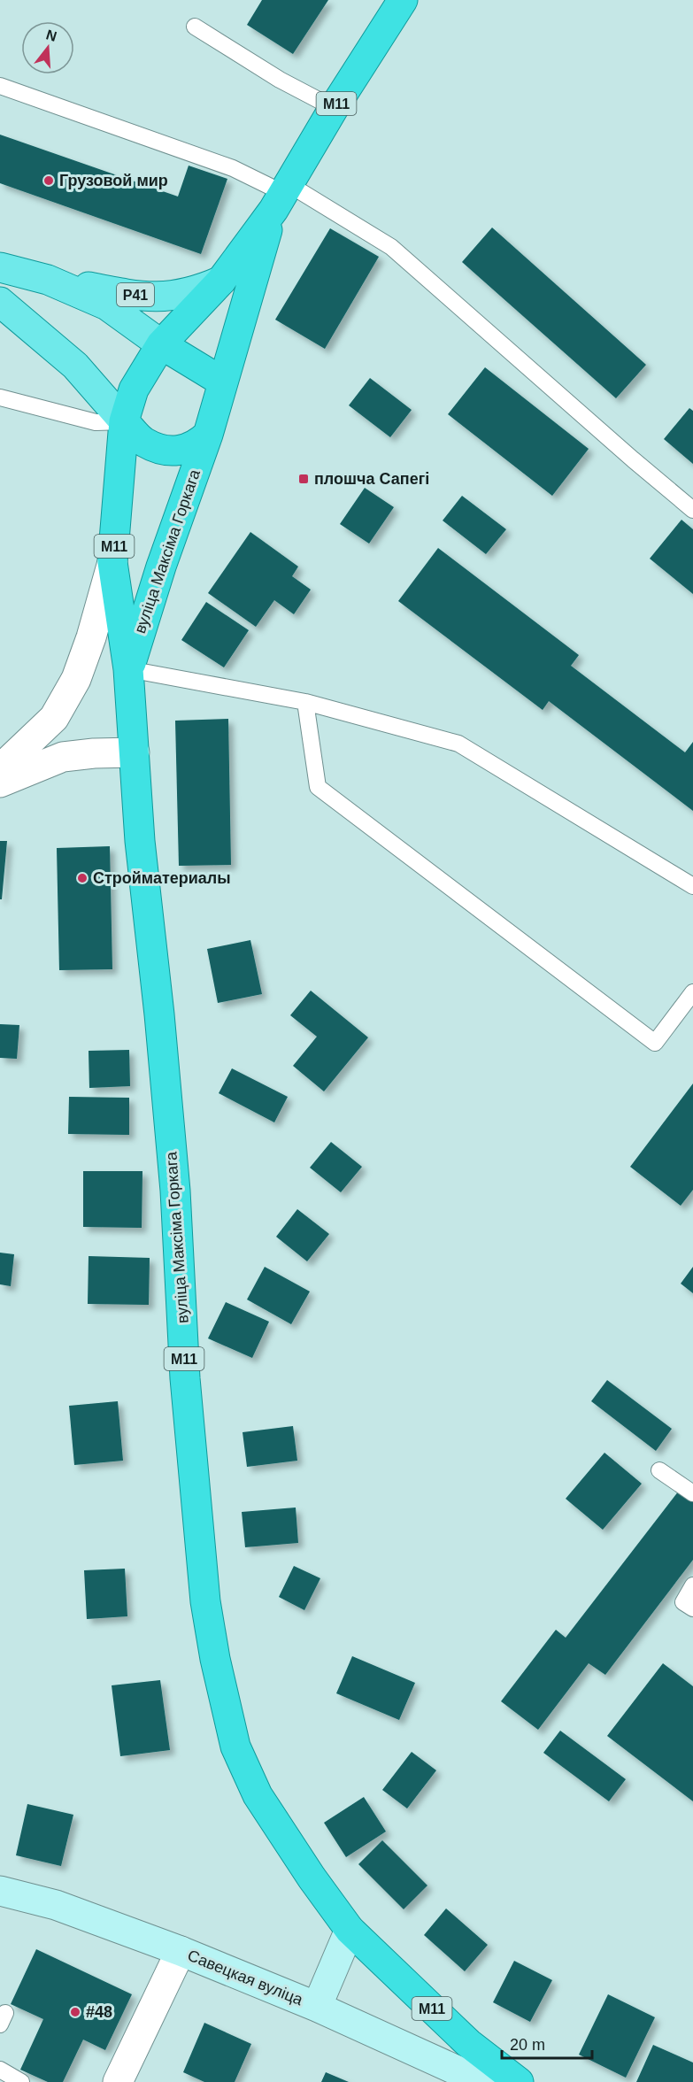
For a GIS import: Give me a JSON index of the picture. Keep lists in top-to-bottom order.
{
  "streets": {
    "highway": ["М11", "вуліца Максіма Горкага"],
    "main road": ["Р41", "Савецкая вуліца"]
  },
  "crossings": [
    ["М11", "Р41"],
    ["М11", "вуліца Максіма Горкага"],
    ["Р41", "вуліца Максіма Горкага"]
  ],
  "places": {
    "other": ["Грузовой мир", "Стройматериалы", "#48"],
    "transit": ["плошча Сапегі"]
  },
  "scale_bar": "20 m",
  "north": "top"
}
